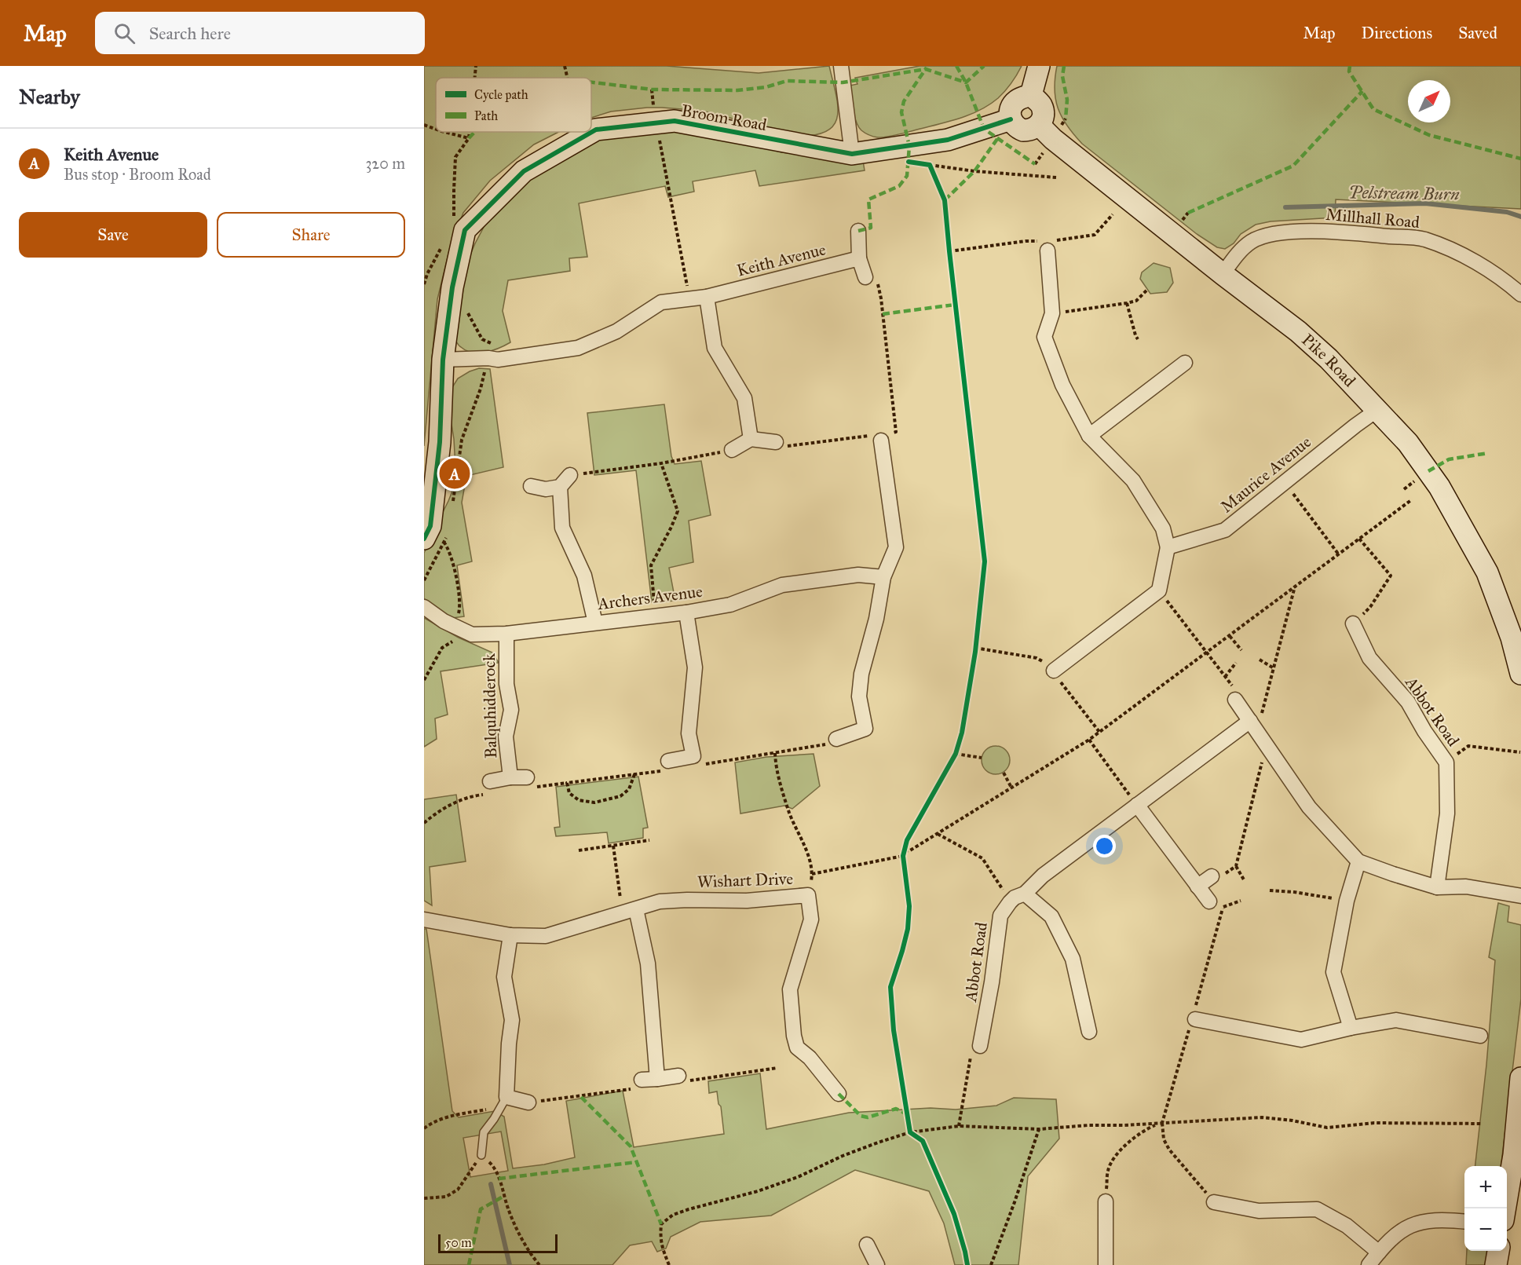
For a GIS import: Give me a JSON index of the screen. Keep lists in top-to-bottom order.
{
  "streets": {
    "street": [
      "Broom Road",
      "Millhall Road",
      "Keith Avenue",
      "Pike Road",
      "Maurice Avenue",
      "Archers Avenue",
      "Balquhidderock",
      "Abbot Road",
      "Wishart Drive"
    ]
  },
  "crossings": [
    ["Broom Road", "Keith Avenue"],
    ["Broom Road", "Pike Road"],
    ["Millhall Road", "Pike Road"],
    ["Pike Road", "Maurice Avenue"],
    ["Archers Avenue", "Balquhidderock"]
  ],
  "water": ["Pelstream Burn"],
  "legend": ["Cycle path", "Path"],
  "scale_bar": "50 m",
  "north": "top right",
  "page": {
    "header": "Map",
    "search": "Search here",
    "nav": ["Map", "Directions", "Saved"],
    "heading": "Nearby",
    "list": [
      {
        "mark": "A",
        "name": "Keith Avenue",
        "note": "Bus stop · Broom Road",
        "value": "320 m"
      }
    ],
    "buttons": ["Save", "Share"],
    "pins": "A",
    "map_buttons": ["+", "−"],
    "scale": "50 m"
  }
}
